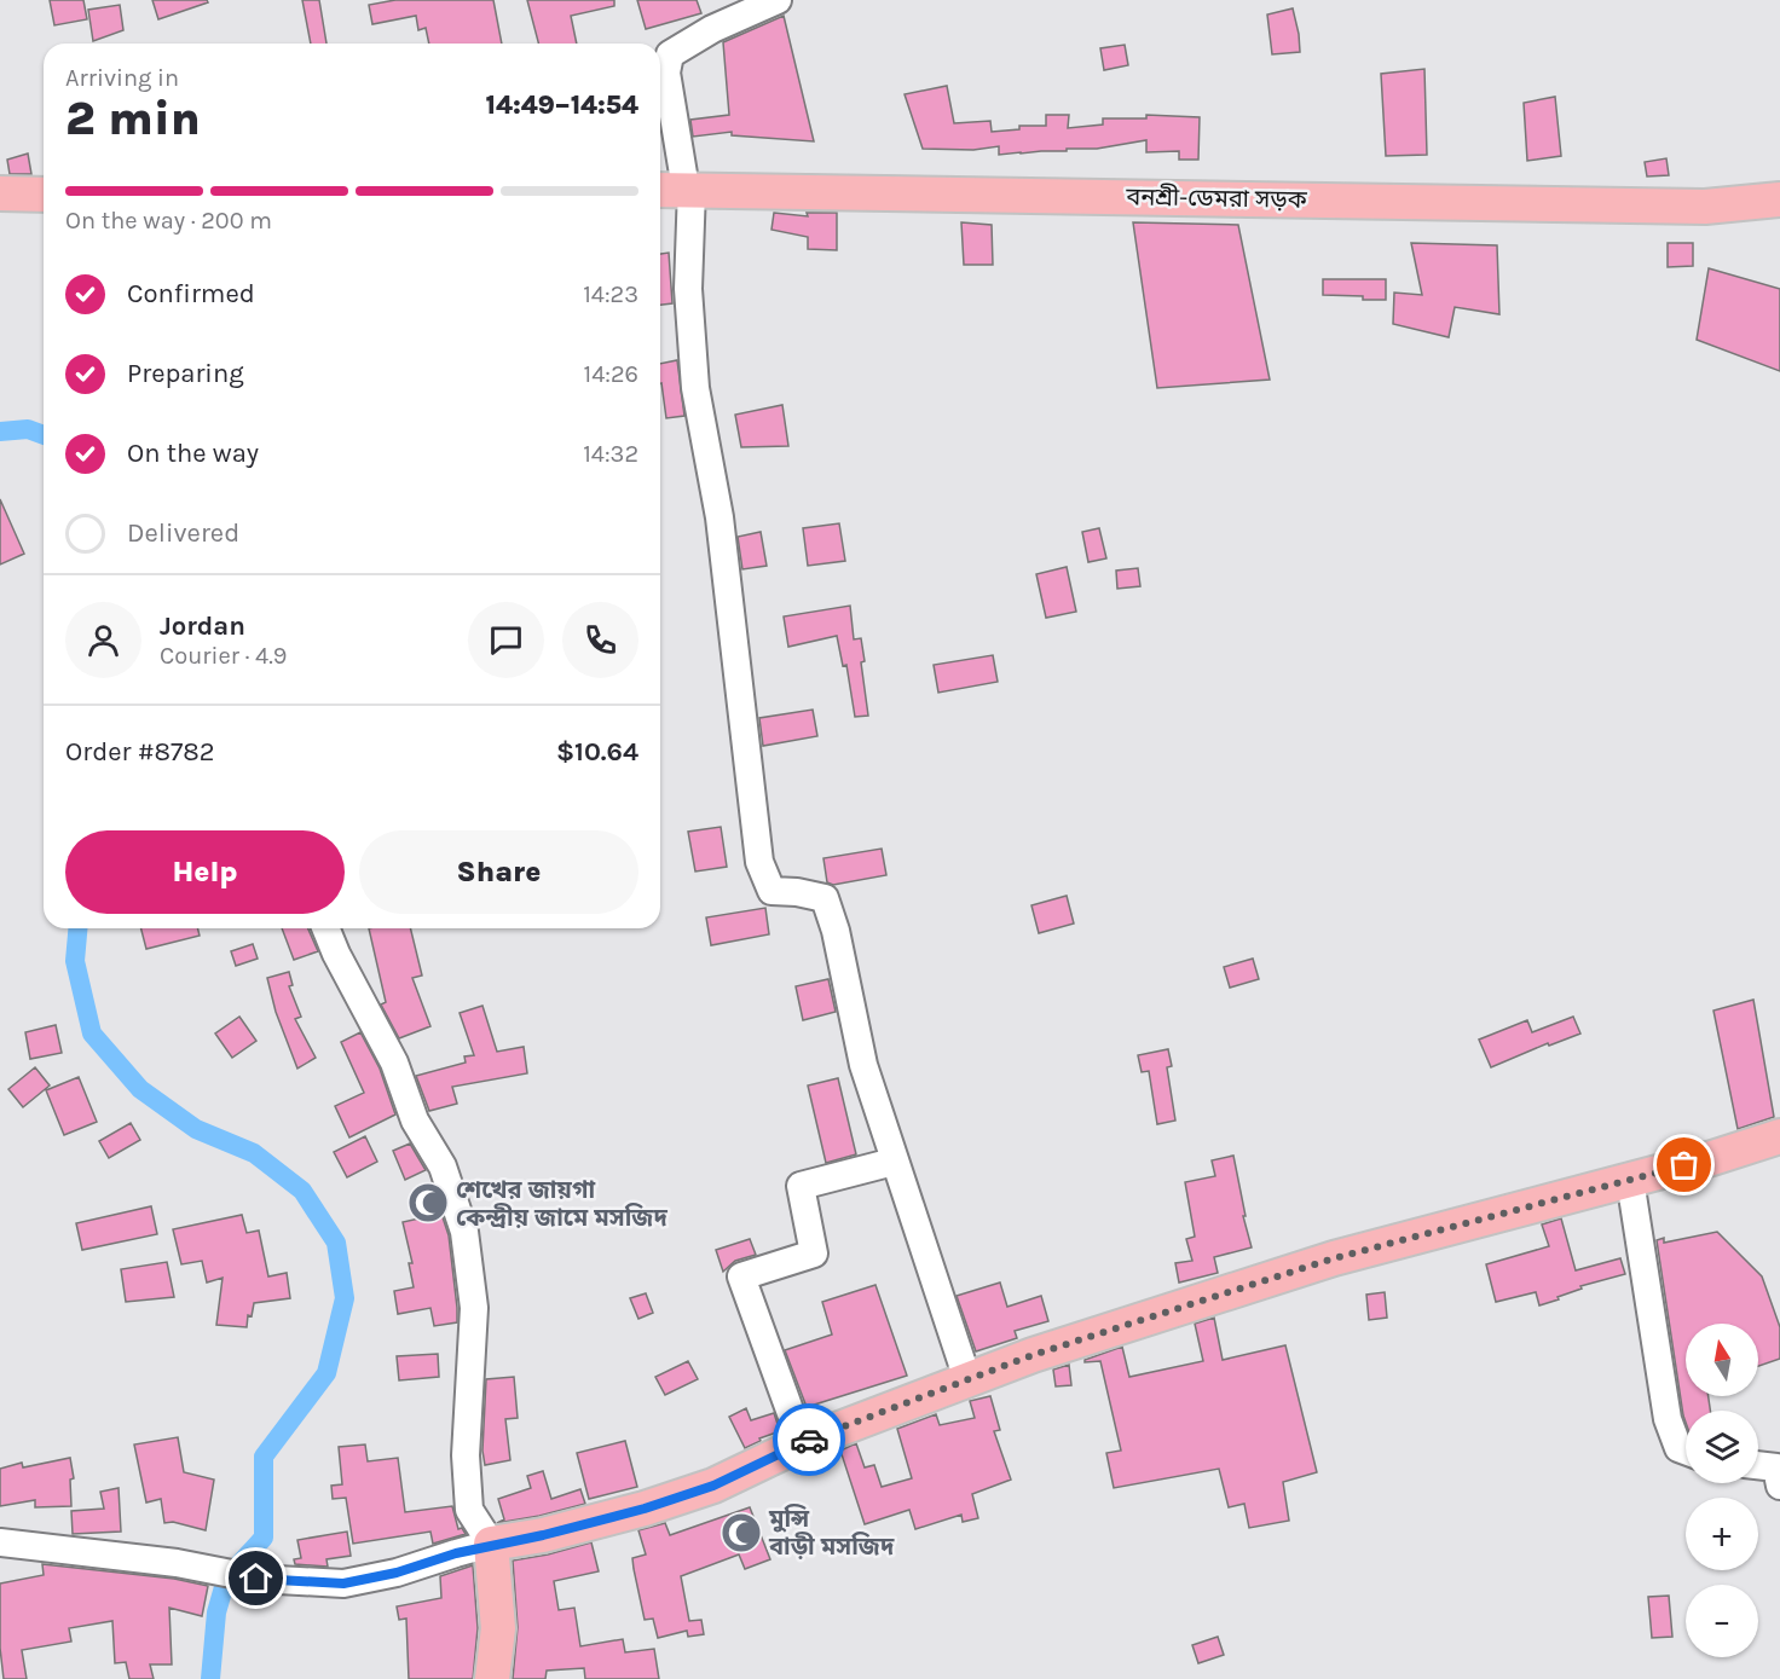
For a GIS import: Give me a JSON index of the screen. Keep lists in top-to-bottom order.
{
  "streets": {
    "main road": ["বনশ্রী-ডেমরা সড়ক"]
  },
  "places": {
    "mosque": ["শেখের জায়গা কেন্দ্রীয় জামে মসজিদ", "মুন্সি বাড়ী মসজিদ"]
  },
  "north": "top",
  "page": {
    "heading": ["2 min", "Arriving in", "14:49–14:54"],
    "panel": [
      "Jordan",
      "Courier · 4.9",
      "Order #8782",
      "$10.64"
    ],
    "bar": "On the way · 200 m",
    "list": [
      ["Confirmed", "14:23"],
      ["Preparing", "14:26"],
      ["On the way", "14:32"],
      "Delivered"
    ],
    "buttons": ["Help", "Share"],
    "map_buttons": ["+", "−"]
  }
}
